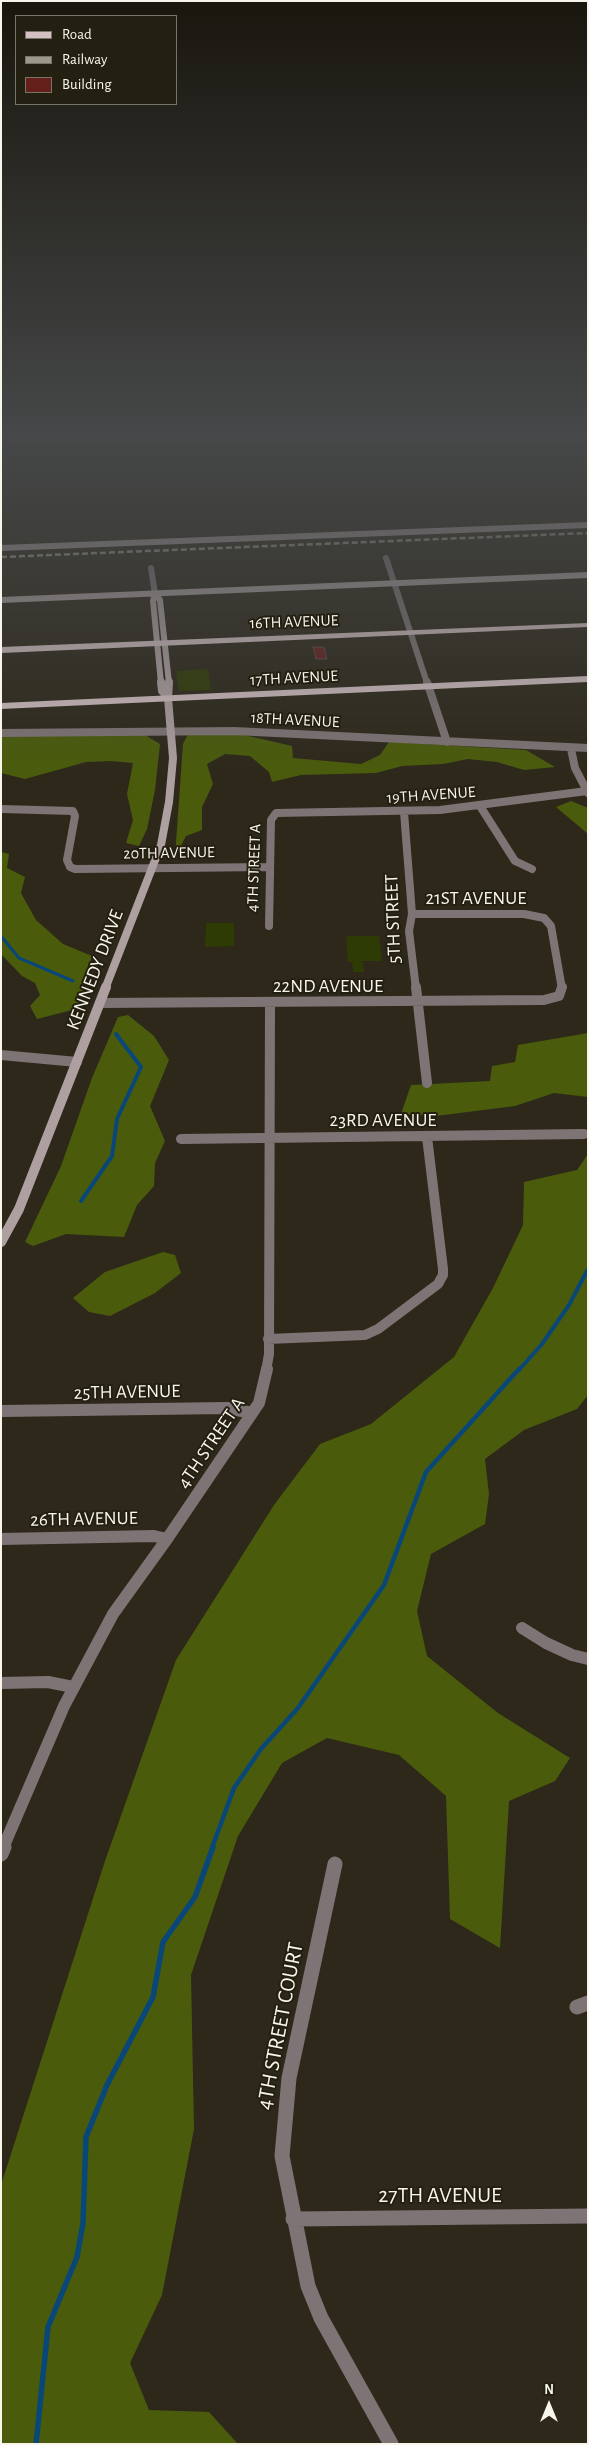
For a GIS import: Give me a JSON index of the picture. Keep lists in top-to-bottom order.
{
  "streets": {
    "main road": ["16TH AVENUE", "17TH AVENUE"],
    "street": [
      "18TH AVENUE",
      "19TH AVENUE",
      "20TH AVENUE",
      "4TH STREET A",
      "21ST AVENUE",
      "5TH STREET",
      "KENNEDY DRIVE",
      "22ND AVENUE",
      "23RD AVENUE",
      "25TH AVENUE",
      "26TH AVENUE",
      "4TH STREET COURT",
      "27TH AVENUE"
    ]
  },
  "crossings": [
    ["16TH AVENUE", "KENNEDY DRIVE"],
    ["17TH AVENUE", "KENNEDY DRIVE"],
    ["18TH AVENUE", "KENNEDY DRIVE"],
    ["19TH AVENUE", "4TH STREET A"],
    ["19TH AVENUE", "5TH STREET"],
    ["20TH AVENUE", "4TH STREET A"],
    ["20TH AVENUE", "KENNEDY DRIVE"],
    ["4TH STREET A", "22ND AVENUE"],
    ["4TH STREET A", "23RD AVENUE"],
    ["4TH STREET A", "25TH AVENUE"],
    ["4TH STREET A", "26TH AVENUE"],
    ["21ST AVENUE", "5TH STREET"],
    ["21ST AVENUE", "22ND AVENUE"],
    ["5TH STREET", "22ND AVENUE"],
    ["KENNEDY DRIVE", "22ND AVENUE"],
    ["4TH STREET COURT", "27TH AVENUE"]
  ],
  "legend": ["Road", "Railway", "Building"],
  "north": "top"
}
